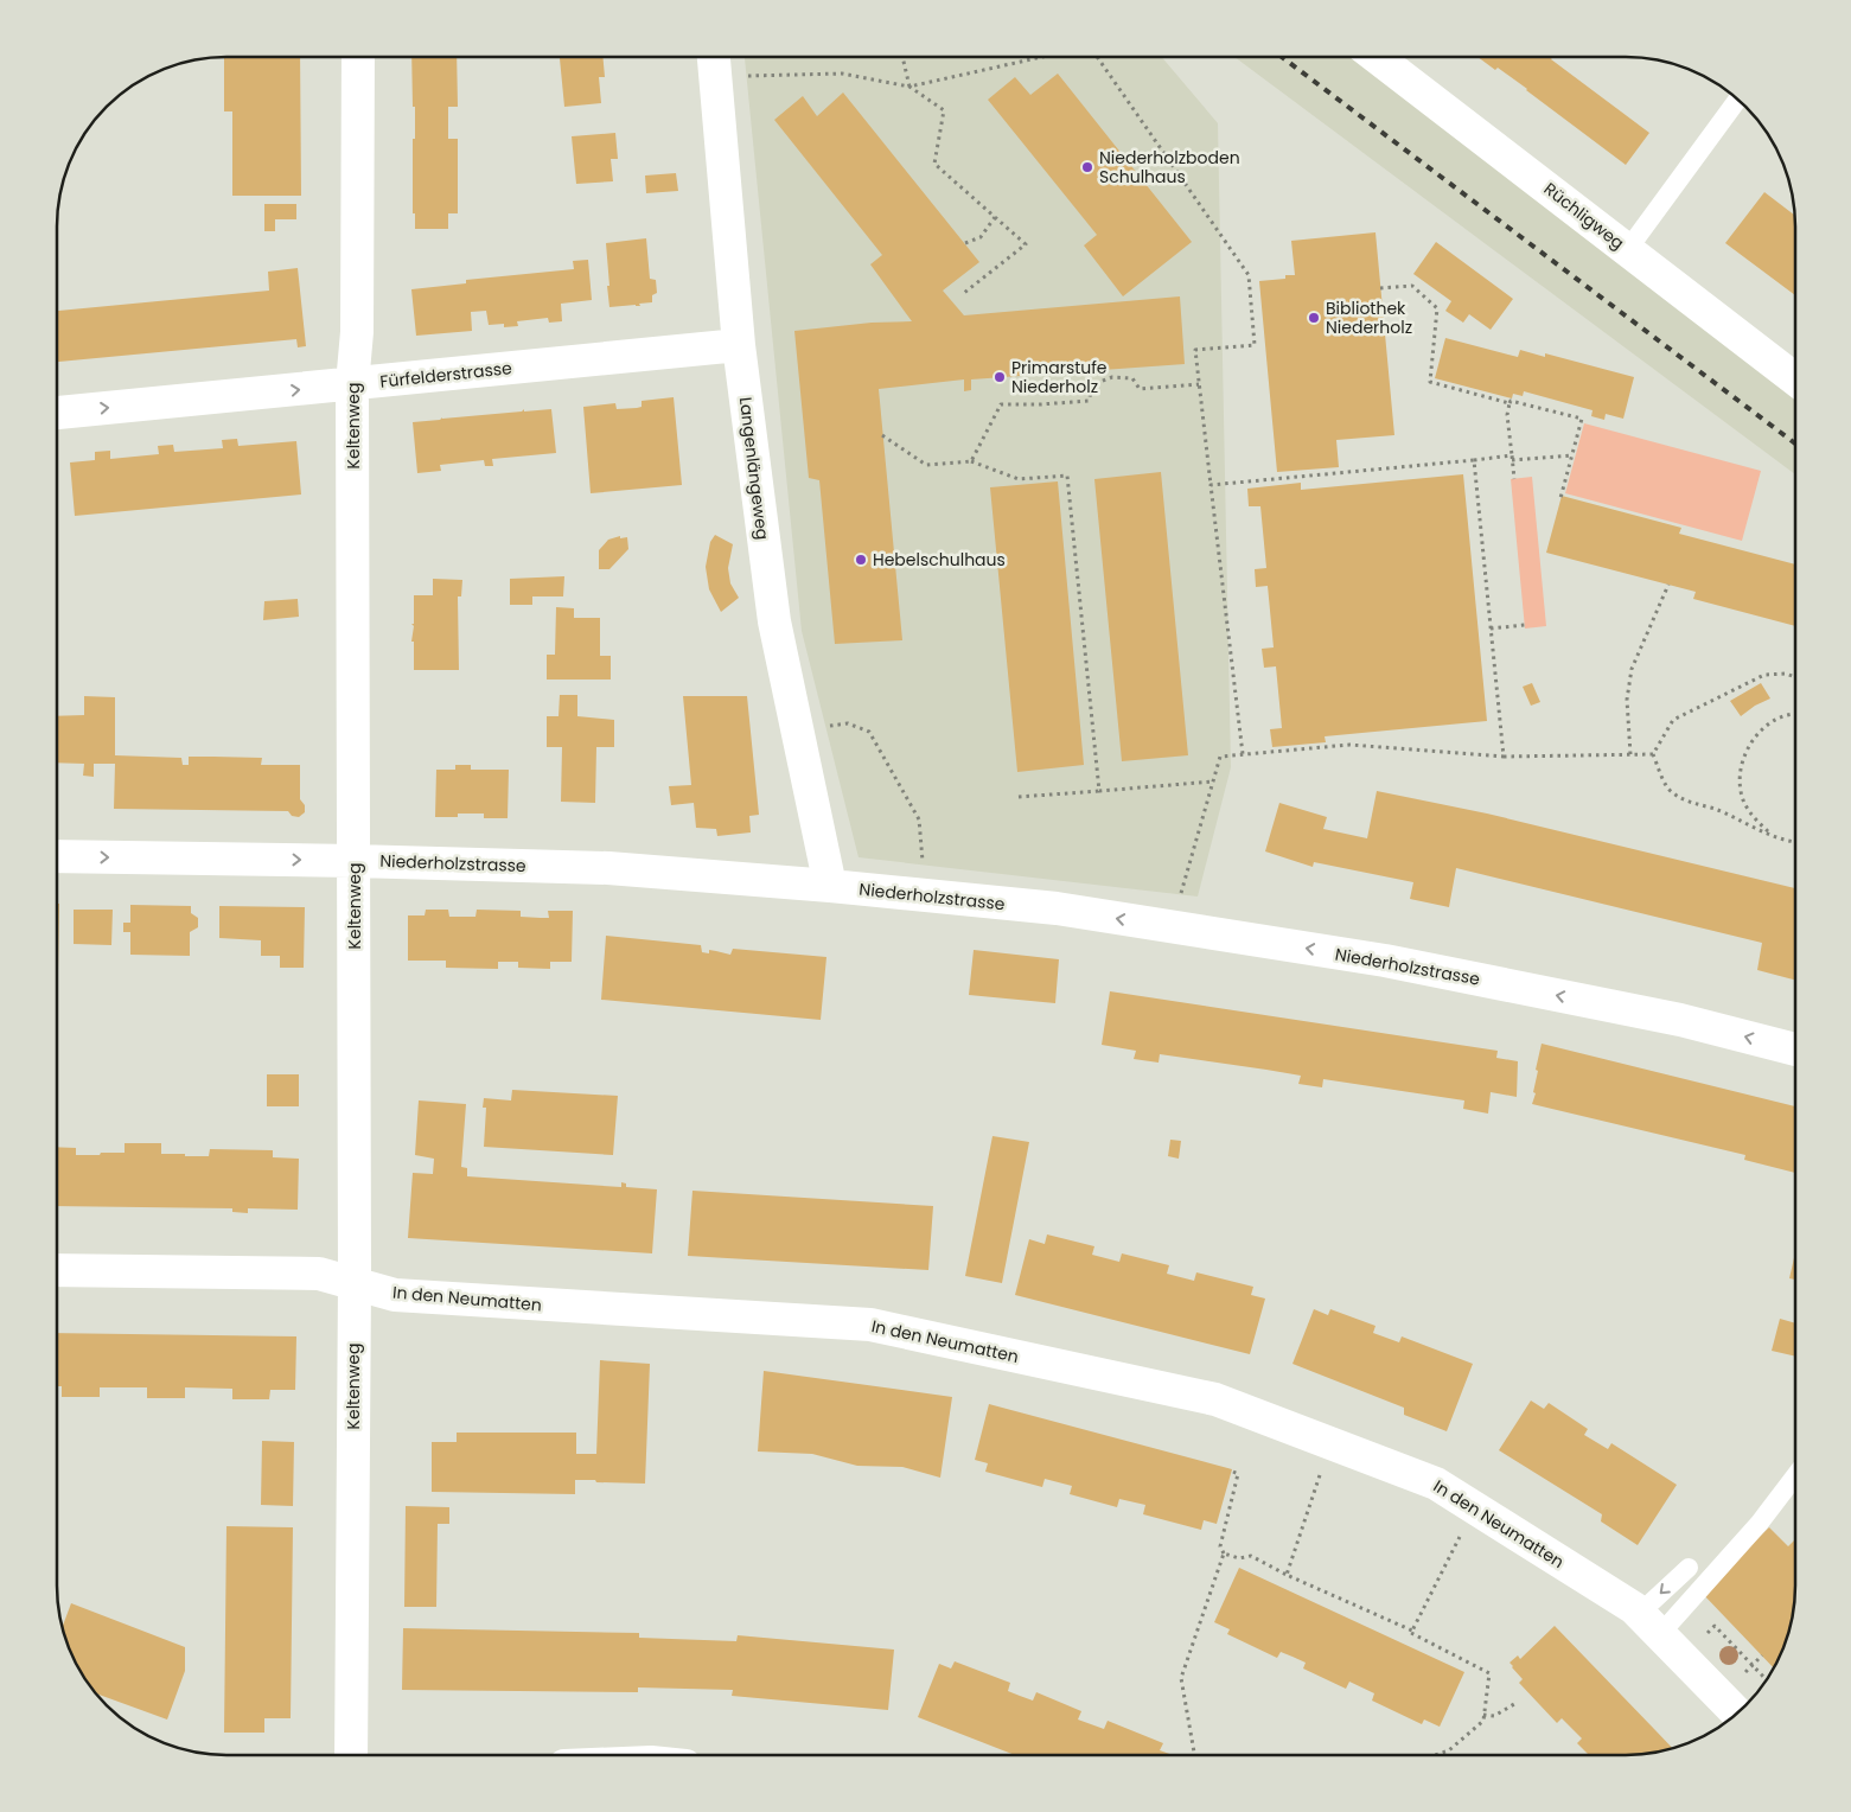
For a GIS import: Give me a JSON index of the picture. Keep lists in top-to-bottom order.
{
  "streets": {
    "street": [
      "Rüchligweg",
      "Fürfelderstrasse",
      "Keltenweg",
      "Langenlängeweg",
      "Niederholzstrasse",
      "In den Neumatten"
    ]
  },
  "crossings": [
    ["Fürfelderstrasse", "Keltenweg"],
    ["Fürfelderstrasse", "Langenlängeweg"],
    ["Keltenweg", "Niederholzstrasse"],
    ["Keltenweg", "In den Neumatten"],
    ["Langenlängeweg", "Niederholzstrasse"]
  ],
  "one_way": ["Fürfelderstrasse"],
  "places": [
    "Niederholzboden Schulhaus",
    "Bibliothek Niederholz",
    "Primarstufe Niederholz",
    "Hebelschulhaus"
  ]
}
